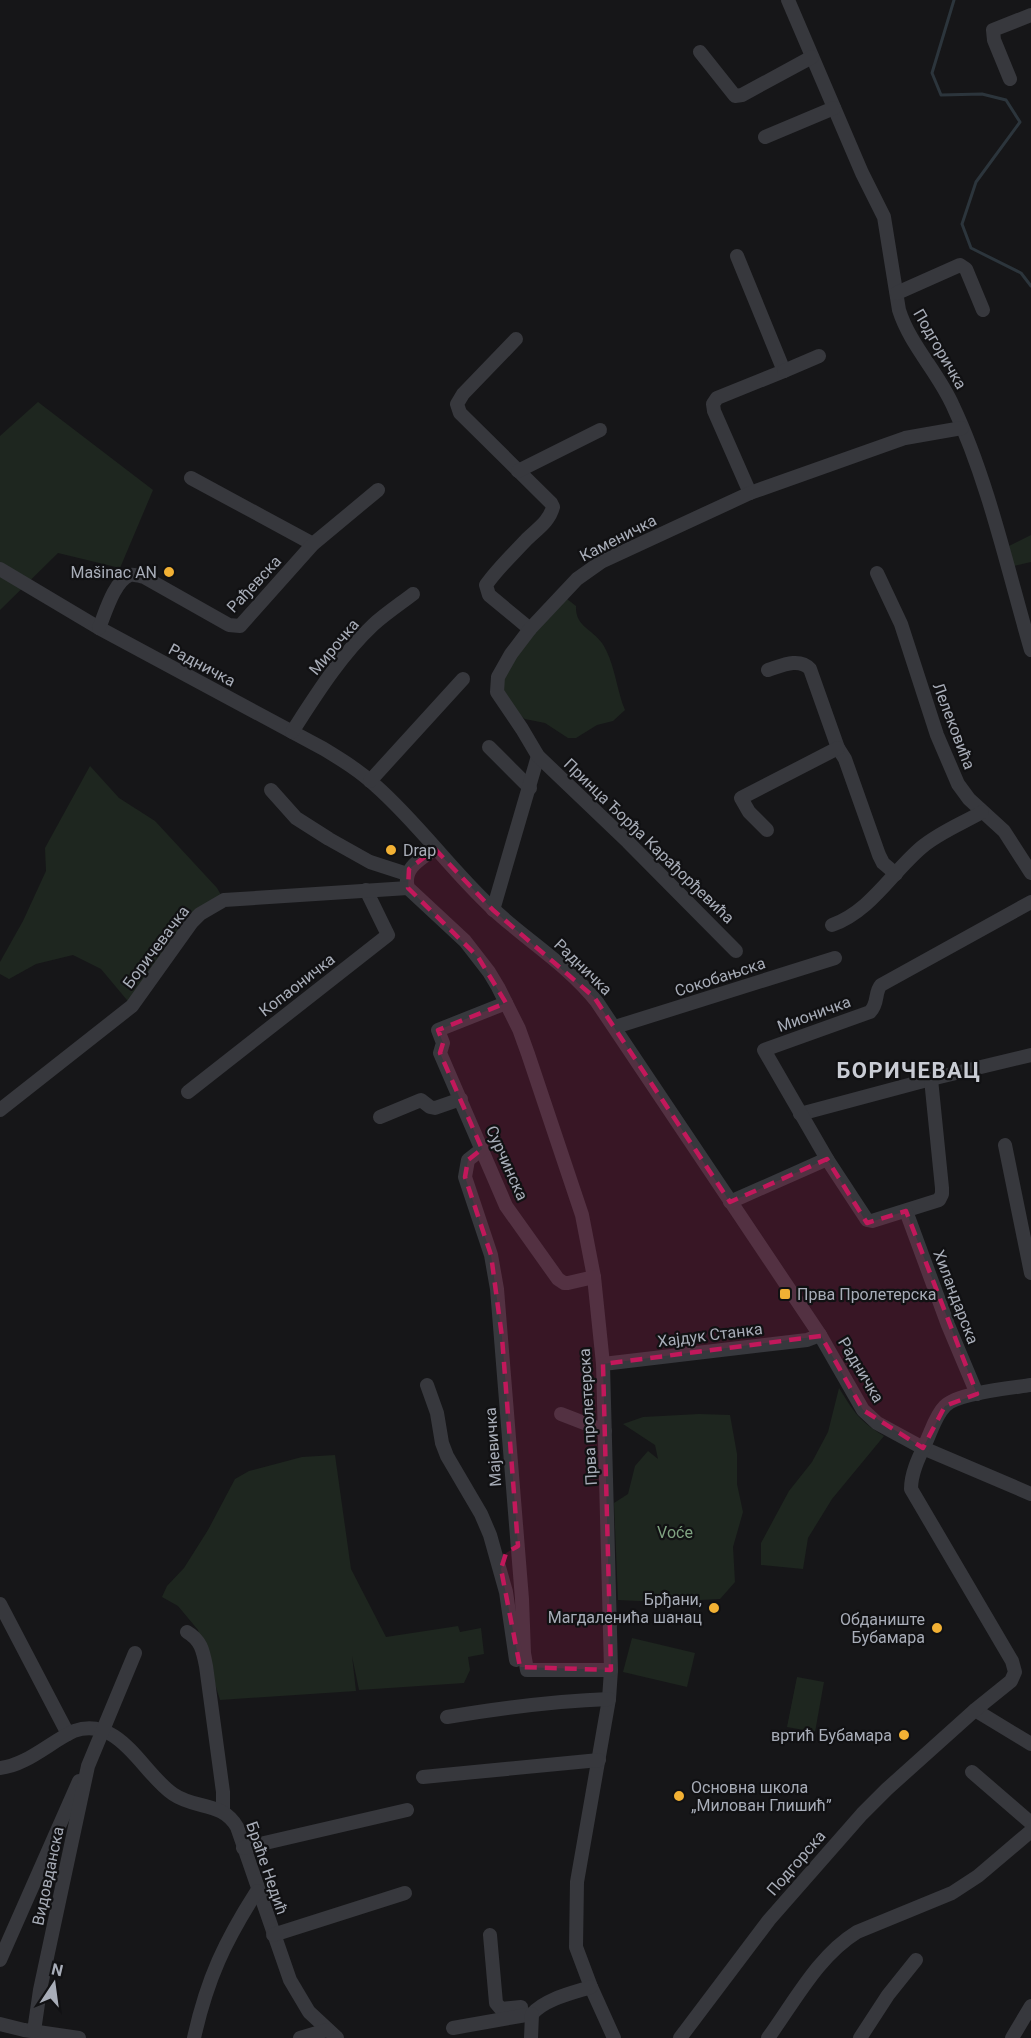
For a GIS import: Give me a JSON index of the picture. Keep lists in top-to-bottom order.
{
  "streets": {
    "street": [
      "Подгоричка",
      "Каменичка",
      "Рађевска",
      "Мирочка",
      "Радничка",
      "Лелековића",
      "Принца Ђорђа Карађорђевића",
      "Боричевачка",
      "Сокобањска",
      "Копаоничка",
      "Мионичка",
      "Сурчинска",
      "Хиландарска",
      "Хајдук Станка",
      "Прва пролетерска",
      "Мајевичка",
      "Подгорска",
      "Браће Недић",
      "Видовданска"
    ]
  },
  "crossings": [
    ["Подгоричка", "Каменичка"],
    ["Каменичка", "Принца Ђорђа Карађорђевића"],
    ["Рађевска", "Радничка"],
    ["Мирочка", "Радничка"],
    ["Радничка", "Сокобањска"],
    ["Радничка", "Хајдук Станка"],
    ["Радничка", "Подгорска"],
    ["Боричевачка", "Копаоничка"],
    ["Боричевачка", "Прва пролетерска"],
    ["Мионичка", "Хиландарска"],
    ["Сурчинска", "Прва пролетерска"],
    ["Сурчинска", "Мајевичка"],
    ["Хајдук Станка", "Прва пролетерска"],
    ["Браће Недић", "Видовданска"]
  ],
  "districts": ["БОРИЧЕВАЦ"],
  "parks": ["Voće"],
  "places": {
    "other": [
      "Mašinac AN",
      "Drap",
      "Брђани, Магдаленића шанац",
      "Обданиште Бубамара",
      "вртић Бубамара",
      "Основна школа „Милован Глишић”"
    ],
    "transit": ["Прва Пролетерска"]
  },
  "north": "top"
}
